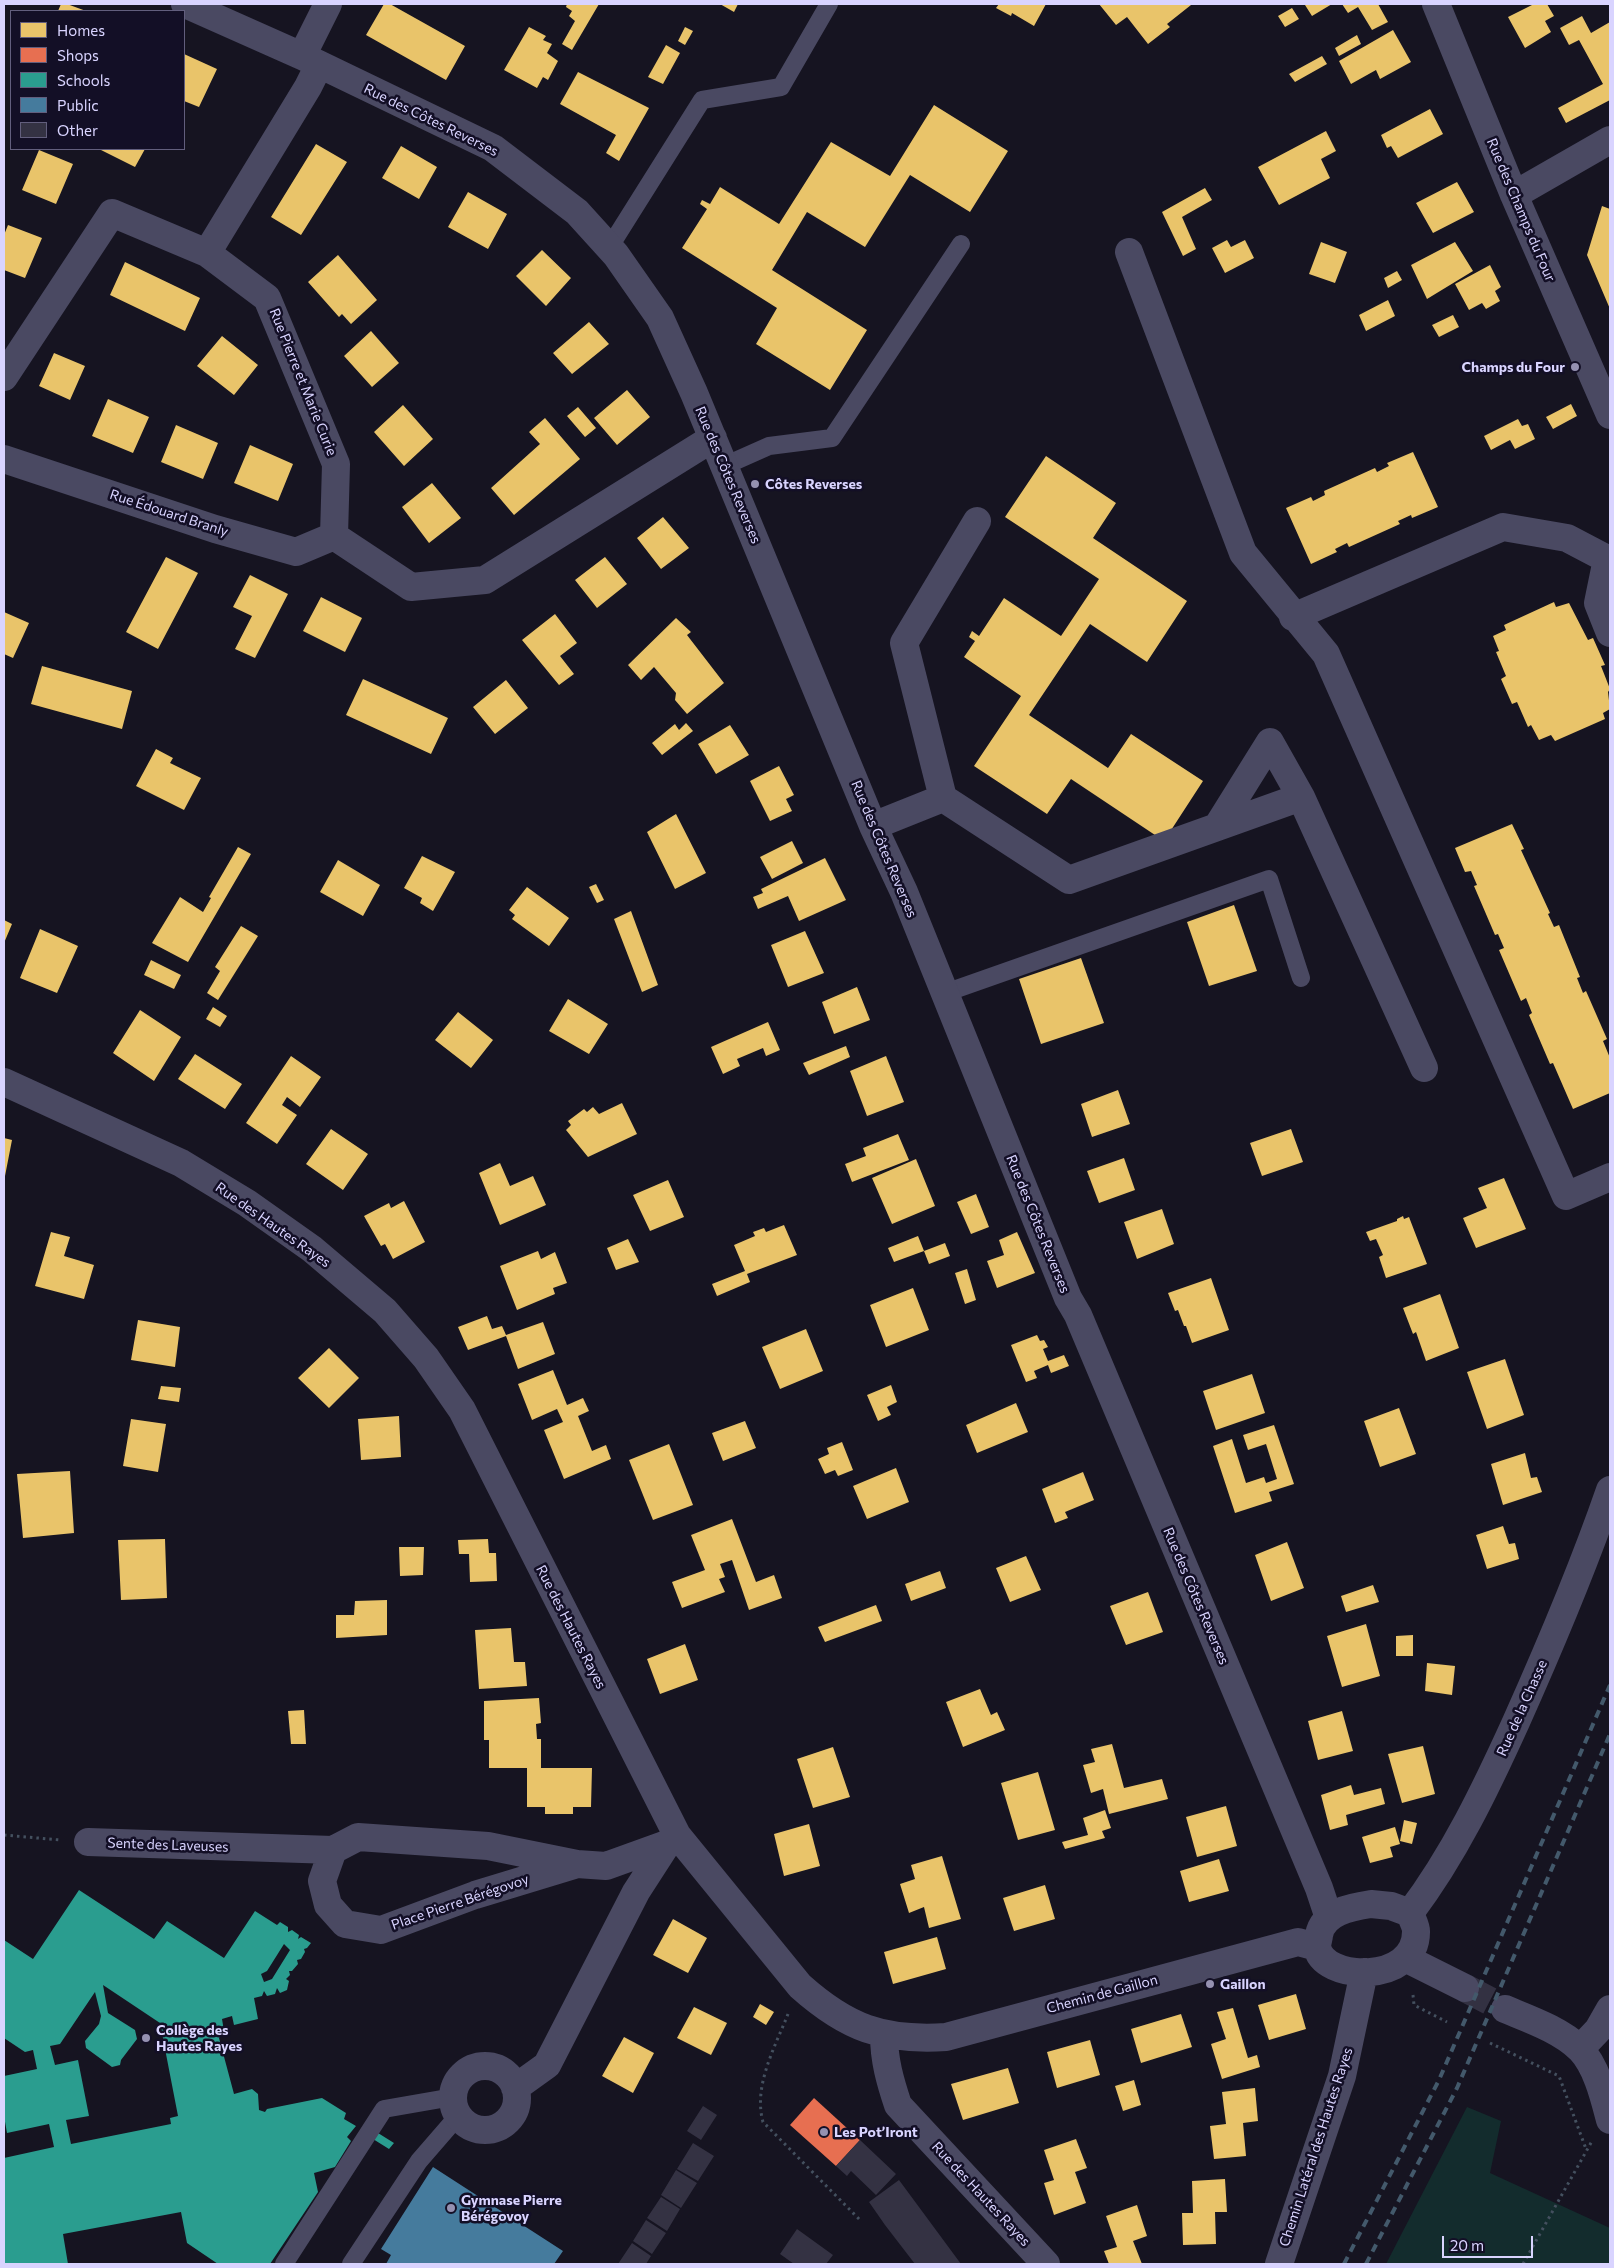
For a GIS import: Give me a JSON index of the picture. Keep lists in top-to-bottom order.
{
  "streets": {
    "street": [
      "Rue des Côtes Reverses",
      "Rue des Champs du Four",
      "Rue Pierre et Marie Curie",
      "Rue Édouard Branly",
      "Rue des Hautes Rayes",
      "Rue de la Chasse",
      "Sente des Laveuses",
      "Place Pierre Bérégovoy",
      "Chemin de Gaillon",
      "Chemin Latéral des Hautes Rayes"
    ]
  },
  "crossings": [
    ["Rue des Côtes Reverses", "Rue de la Chasse"],
    ["Rue des Côtes Reverses", "Chemin de Gaillon"],
    ["Rue des Côtes Reverses", "Chemin Latéral des Hautes Rayes"],
    ["Rue Pierre et Marie Curie", "Rue Édouard Branly"],
    ["Rue des Hautes Rayes", "Place Pierre Bérégovoy"],
    ["Rue des Hautes Rayes", "Chemin de Gaillon"],
    ["Rue de la Chasse", "Chemin de Gaillon"],
    ["Rue de la Chasse", "Chemin Latéral des Hautes Rayes"],
    ["Sente des Laveuses", "Place Pierre Bérégovoy"],
    ["Chemin de Gaillon", "Chemin Latéral des Hautes Rayes"]
  ],
  "places": [
    "Champs du Four",
    "Côtes Reverses",
    "Gaillon",
    "Collège des Hautes Rayes",
    "Les Pot’Iront",
    "Gymnase Pierre Bérégovoy"
  ],
  "legend": [
    "Homes",
    "Shops",
    "Schools",
    "Public",
    "Other"
  ],
  "scale_bar": "20 m"
}
